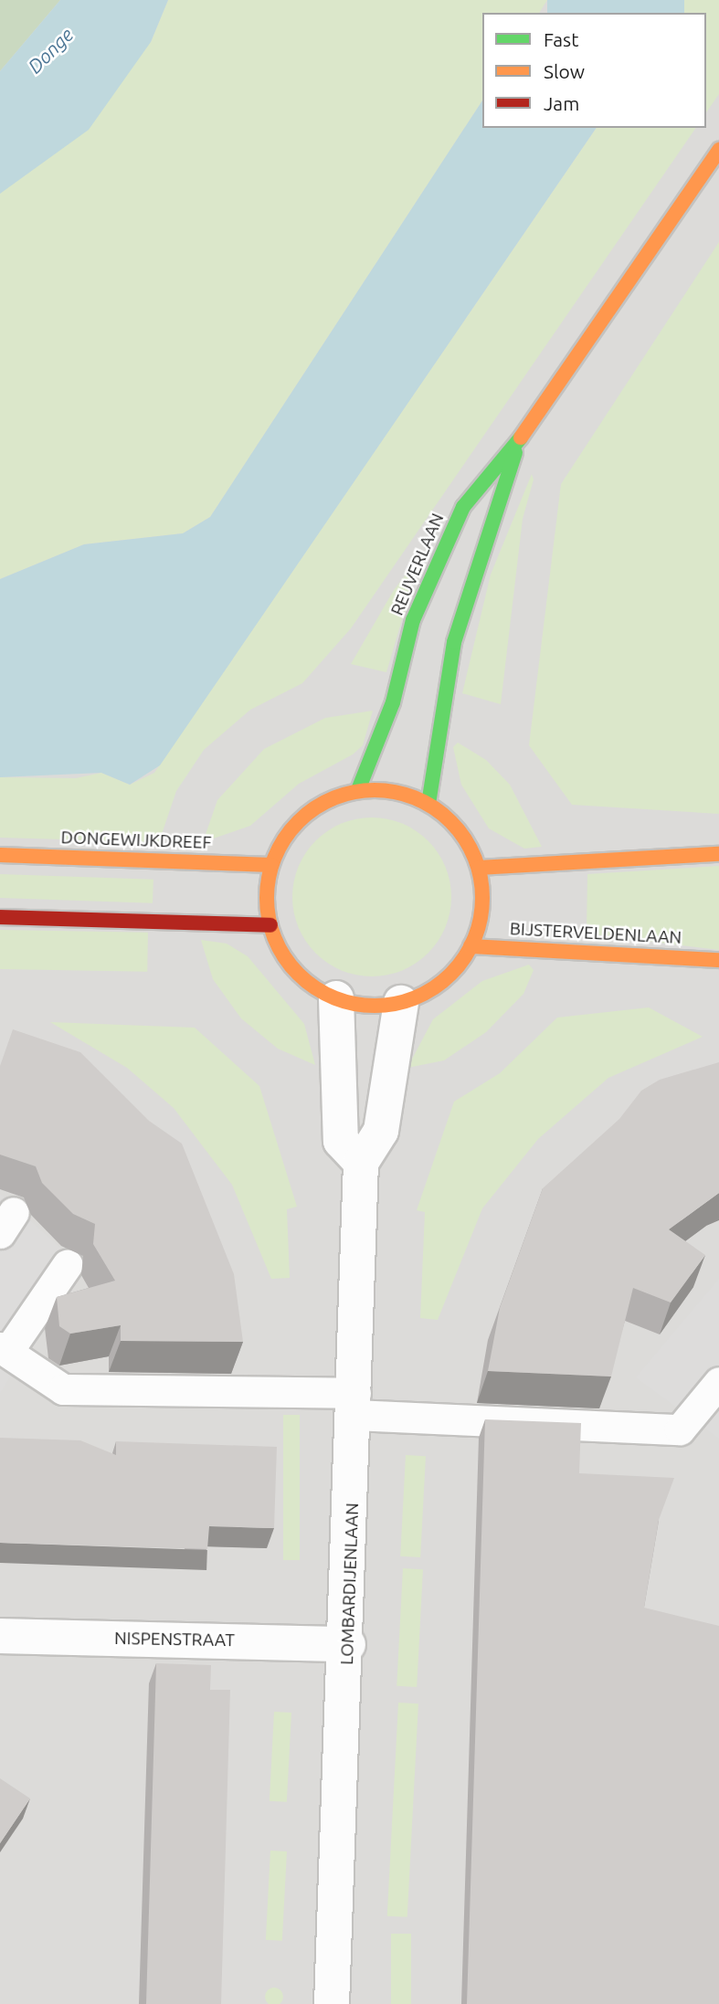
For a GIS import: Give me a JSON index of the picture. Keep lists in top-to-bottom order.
{
  "streets": {
    "street": [
      "REUVERLAAN",
      "DONGEWIJKDREEF",
      "BIJSTERVELDENLAAN",
      "LOMBARDIJENLAAN",
      "NISPENSTRAAT"
    ]
  },
  "crossings": [
    ["REUVERLAAN", "DONGEWIJKDREEF"],
    ["REUVERLAAN", "BIJSTERVELDENLAAN"],
    ["REUVERLAAN", "LOMBARDIJENLAAN"],
    ["DONGEWIJKDREEF", "BIJSTERVELDENLAAN"],
    ["DONGEWIJKDREEF", "LOMBARDIJENLAAN"],
    ["BIJSTERVELDENLAAN", "LOMBARDIJENLAAN"],
    ["LOMBARDIJENLAAN", "NISPENSTRAAT"]
  ],
  "water": ["Donge"],
  "legend": ["Fast", "Slow", "Jam"]
}
